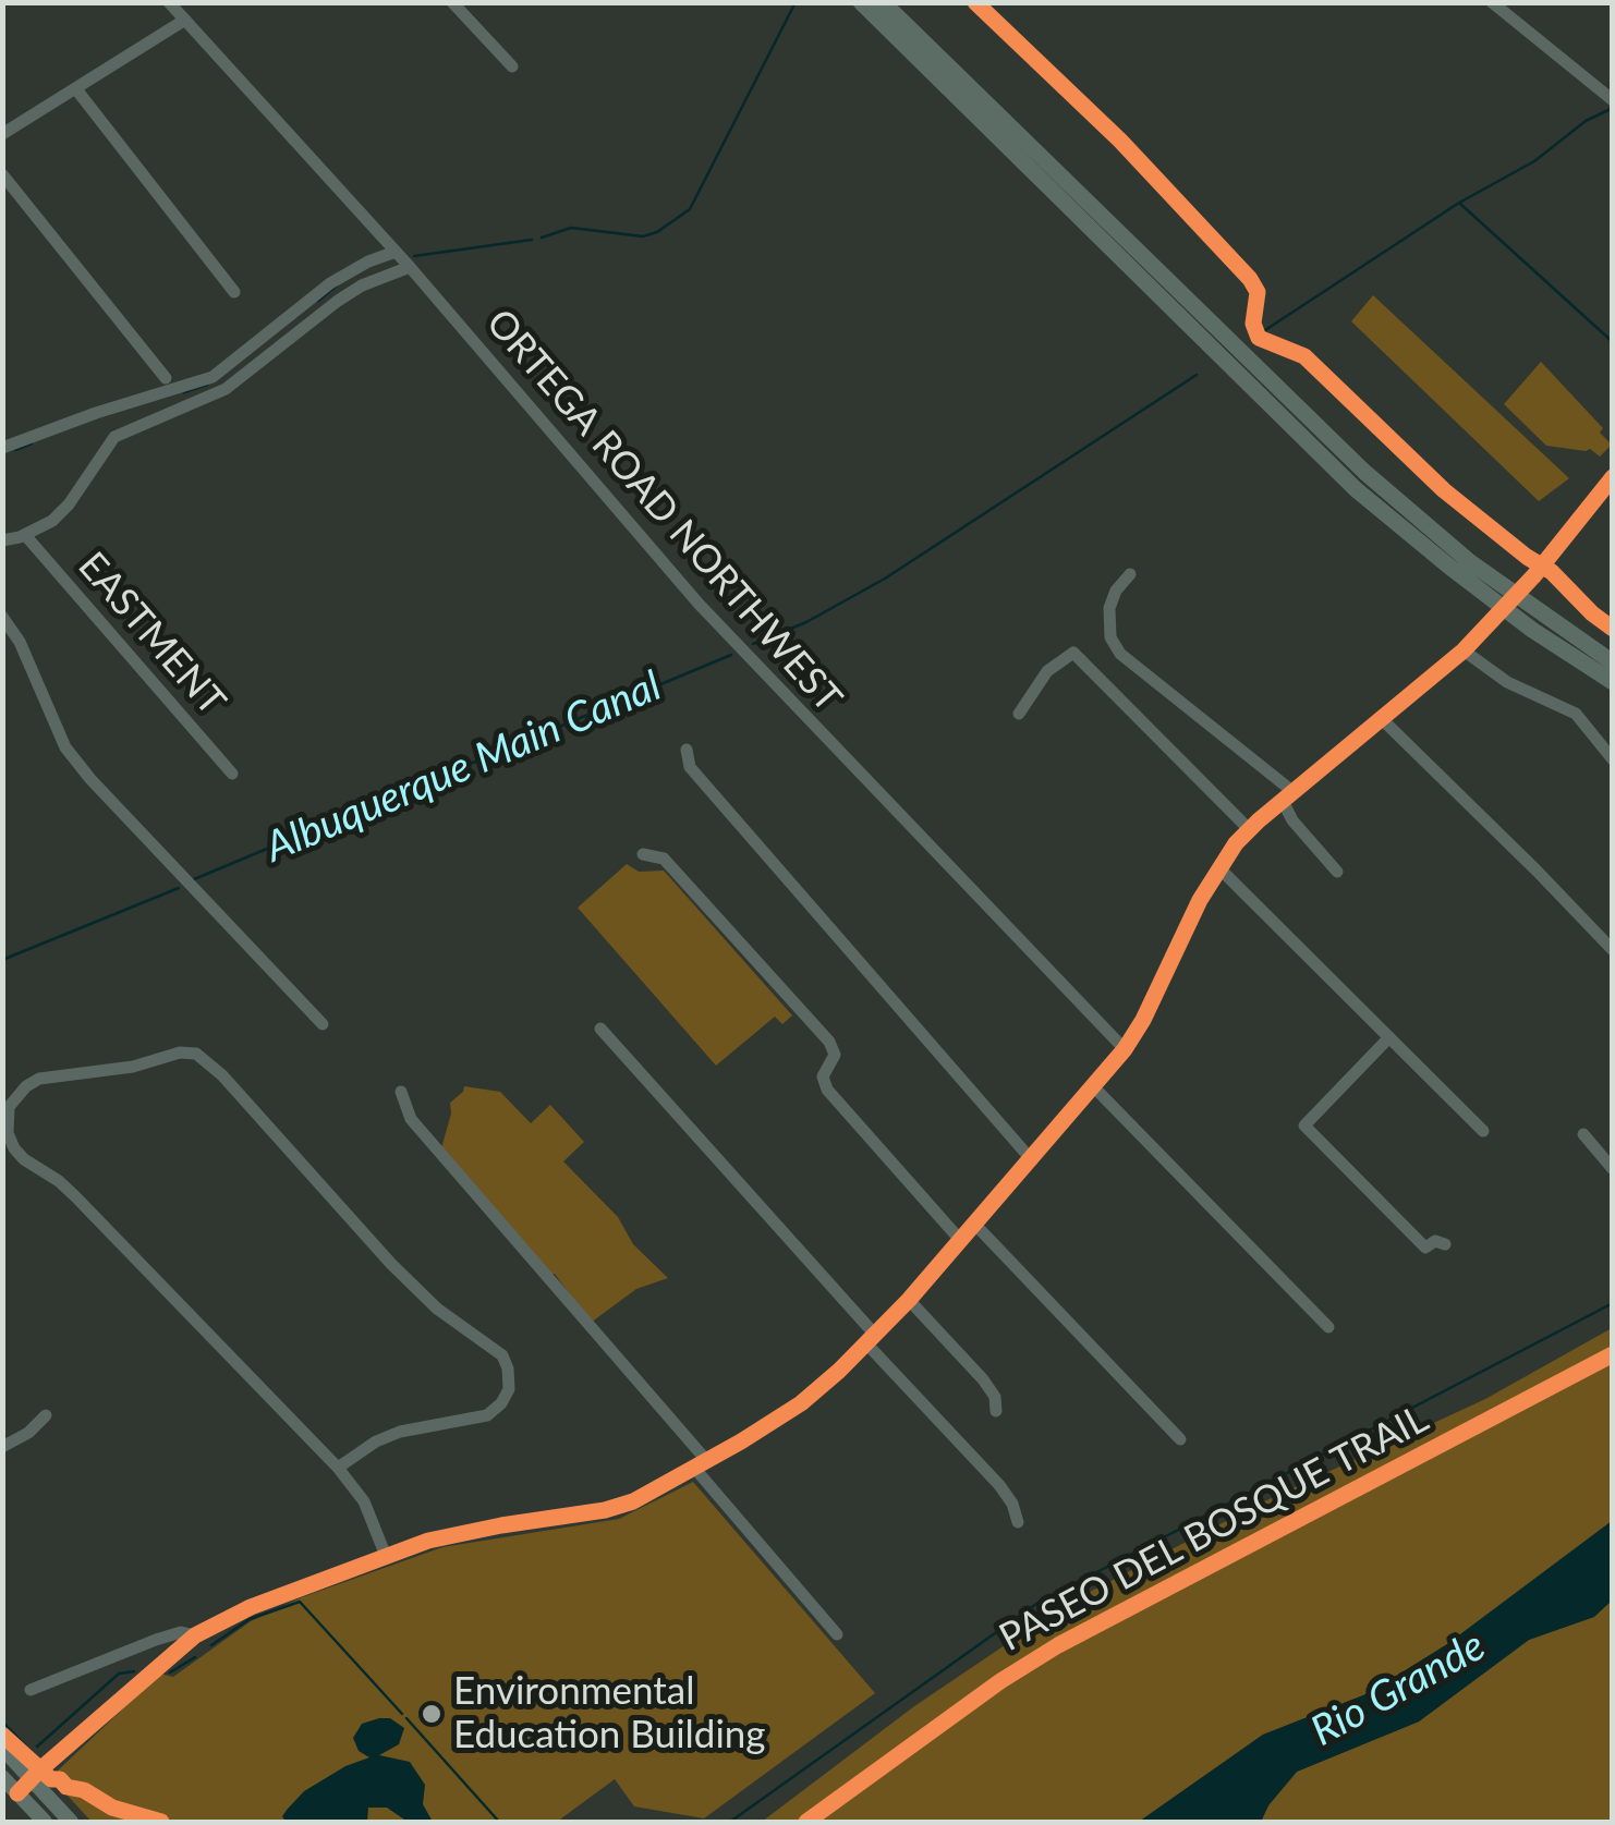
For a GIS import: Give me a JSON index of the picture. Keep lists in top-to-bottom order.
{
  "streets": {
    "street": ["ORTEGA ROAD NORTHWEST", "EASTMENT"],
    "cycle path": ["PASEO DEL BOSQUE TRAIL"]
  },
  "water": ["Albuquerque Main Canal", "Rio Grande"],
  "places": ["Environmental Education Building"]
}
